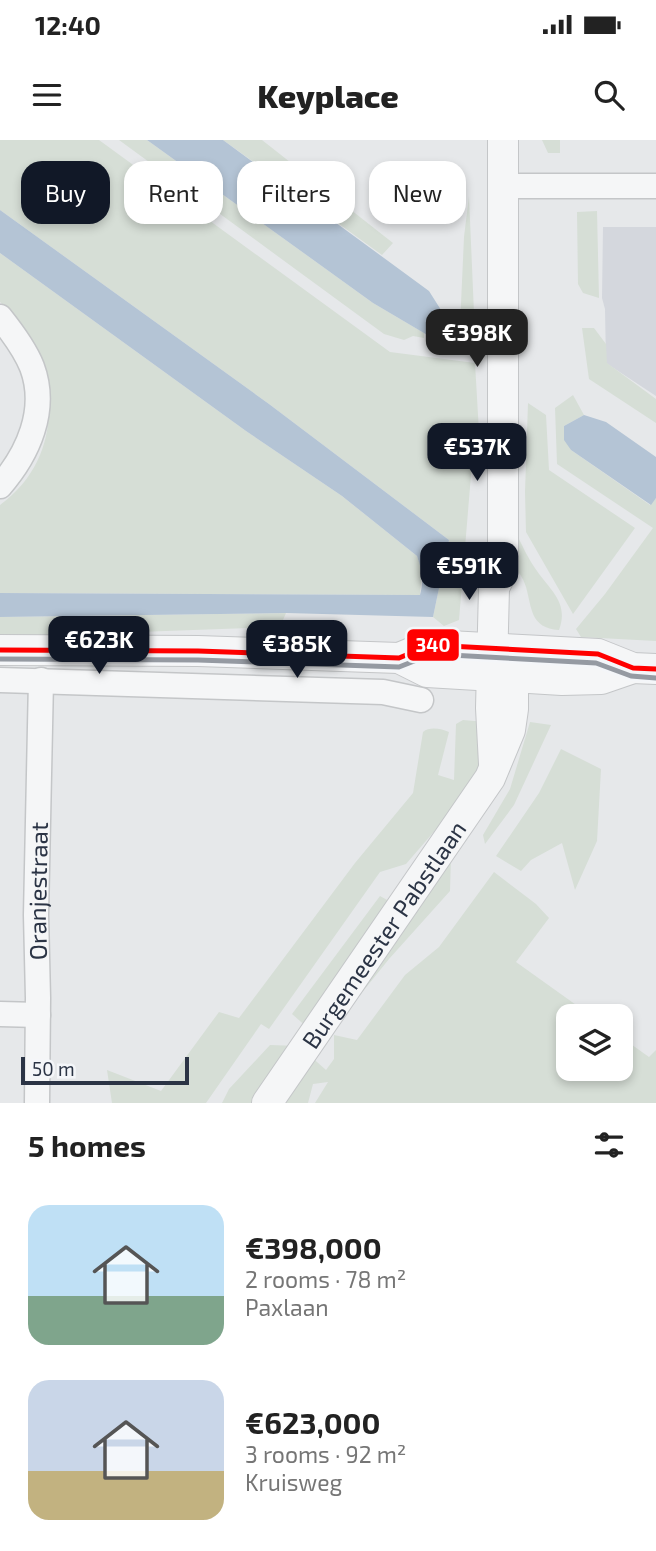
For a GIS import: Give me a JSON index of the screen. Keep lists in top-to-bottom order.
{
  "streets": {
    "street": ["Oranjestraat", "Burgemeester Pabstlaan"]
  },
  "lines": ["transit line 340"],
  "scale_bar": "50 m",
  "page": {
    "status": "12:40",
    "header": "Keyplace",
    "chip": [
      "Buy",
      "Rent",
      "Filters",
      "New"
    ],
    "price": [
      "€398K",
      "€537K",
      "€591K",
      "€623K",
      "€385K"
    ],
    "scale": "50 m",
    "heading": "5 homes",
    "list": [
      {
        "name": "€398,000",
        "note": "2 rooms · 78 m² · Paxlaan"
      },
      {
        "name": "€623,000",
        "note": "3 rooms · 92 m² · Kruisweg"
      }
    ]
  }
}
